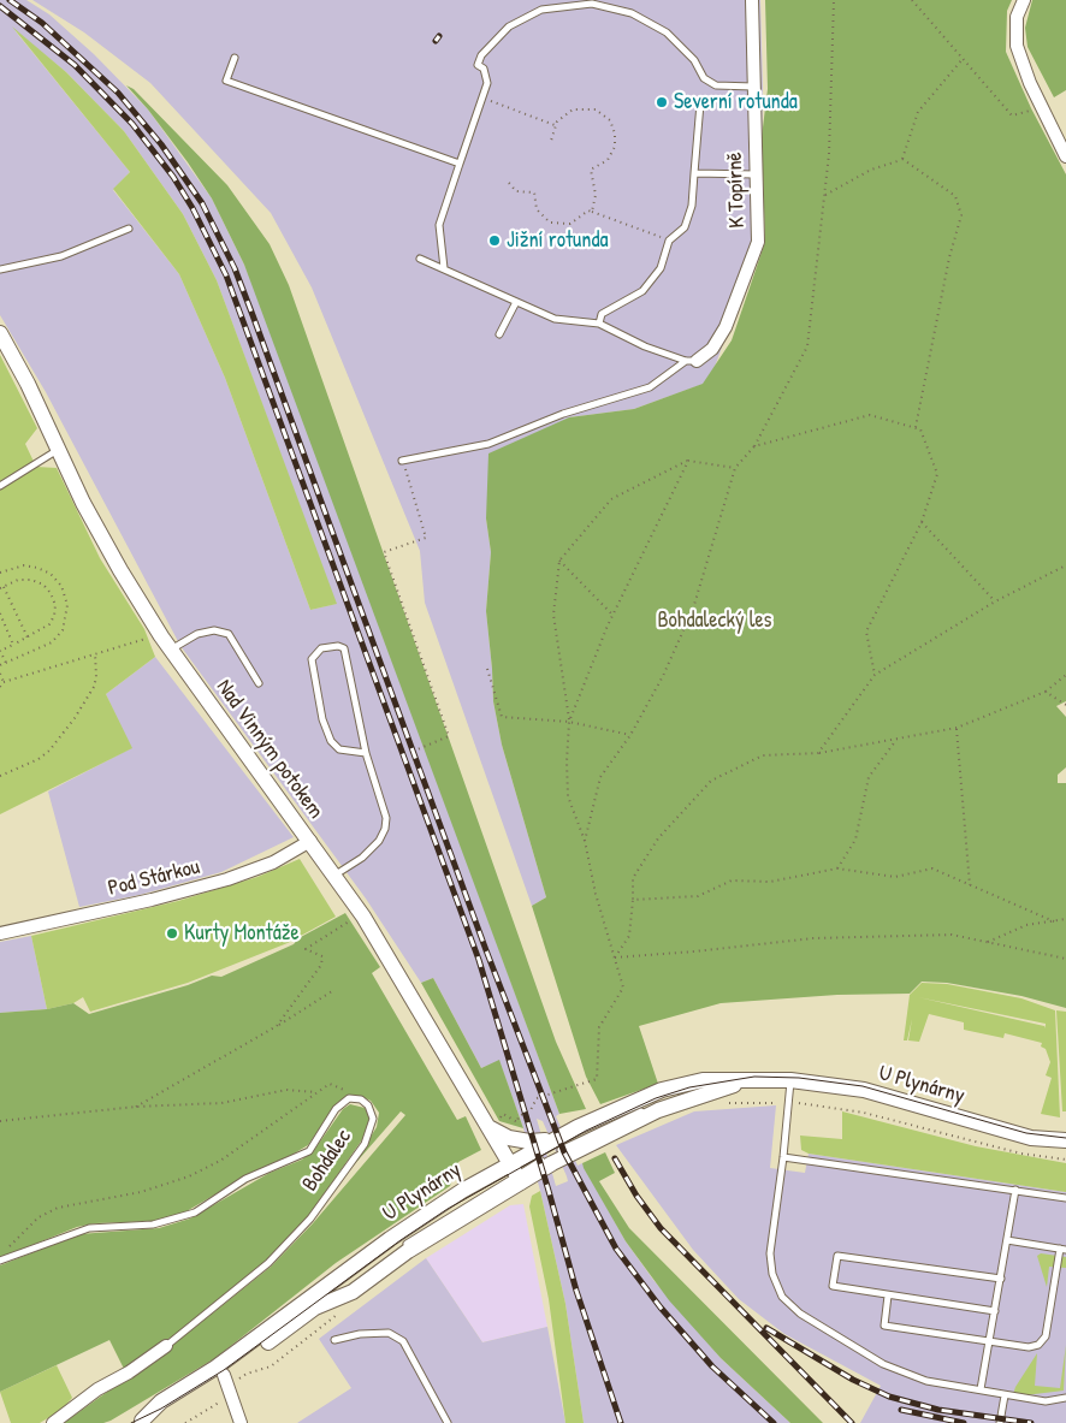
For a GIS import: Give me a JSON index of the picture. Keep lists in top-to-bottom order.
{
  "streets": {
    "street": [
      "K Topírně",
      "Nad Vinným potokem",
      "Pod Stárkou",
      "U Plynárny",
      "Bohdalec"
    ]
  },
  "crossings": [
    ["Nad Vinným potokem", "Pod Stárkou"],
    ["Nad Vinným potokem", "U Plynárny"]
  ],
  "parks": ["Bohdalecký les"],
  "places": ["Severní rotunda", "Jižní rotunda", "Kurty Montáže"]
}
